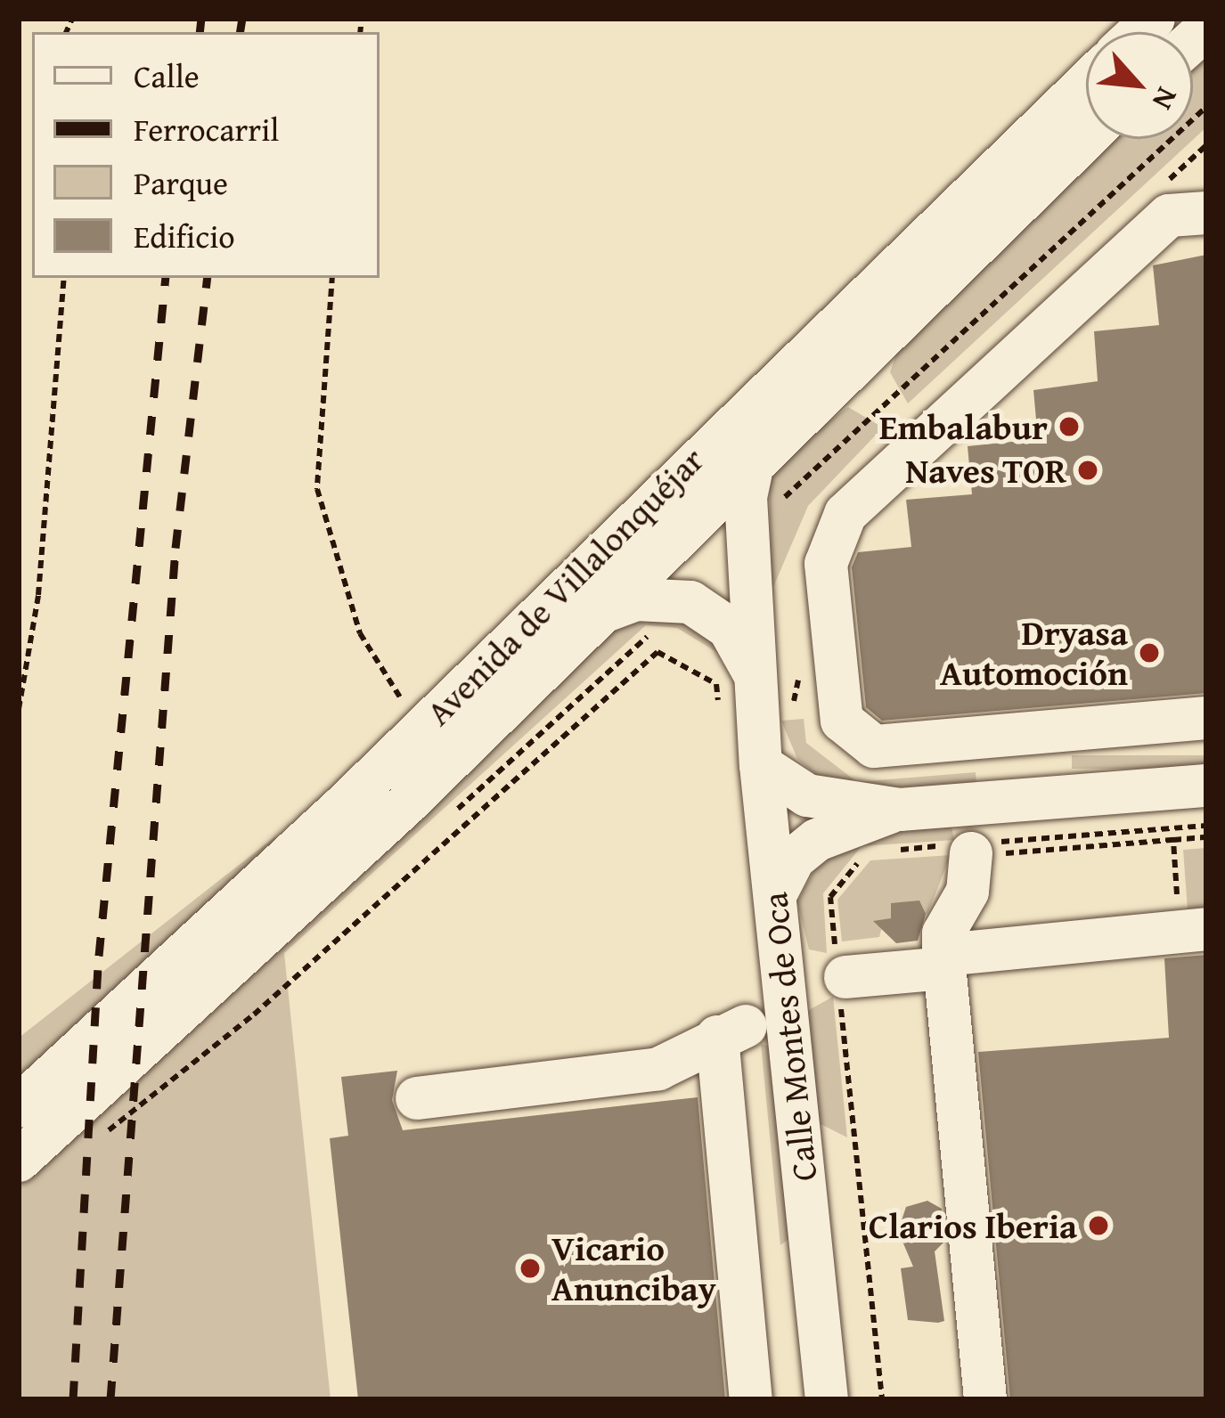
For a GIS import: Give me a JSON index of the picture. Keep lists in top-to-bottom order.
{
  "streets": {
    "street": ["Avenida de Villalonquéjar", "Calle Montes de Oca"]
  },
  "crossings": [
    ["Avenida de Villalonquéjar", "Calle Montes de Oca"]
  ],
  "places": [
    "Embalabur",
    "Naves TOR",
    "Dryasa Automoción",
    "Clarios Iberia",
    "Vicario Anuncibay"
  ],
  "legend": [
    "Calle",
    "Ferrocarril",
    "Parque",
    "Edificio"
  ],
  "north": "bottom right"
}
